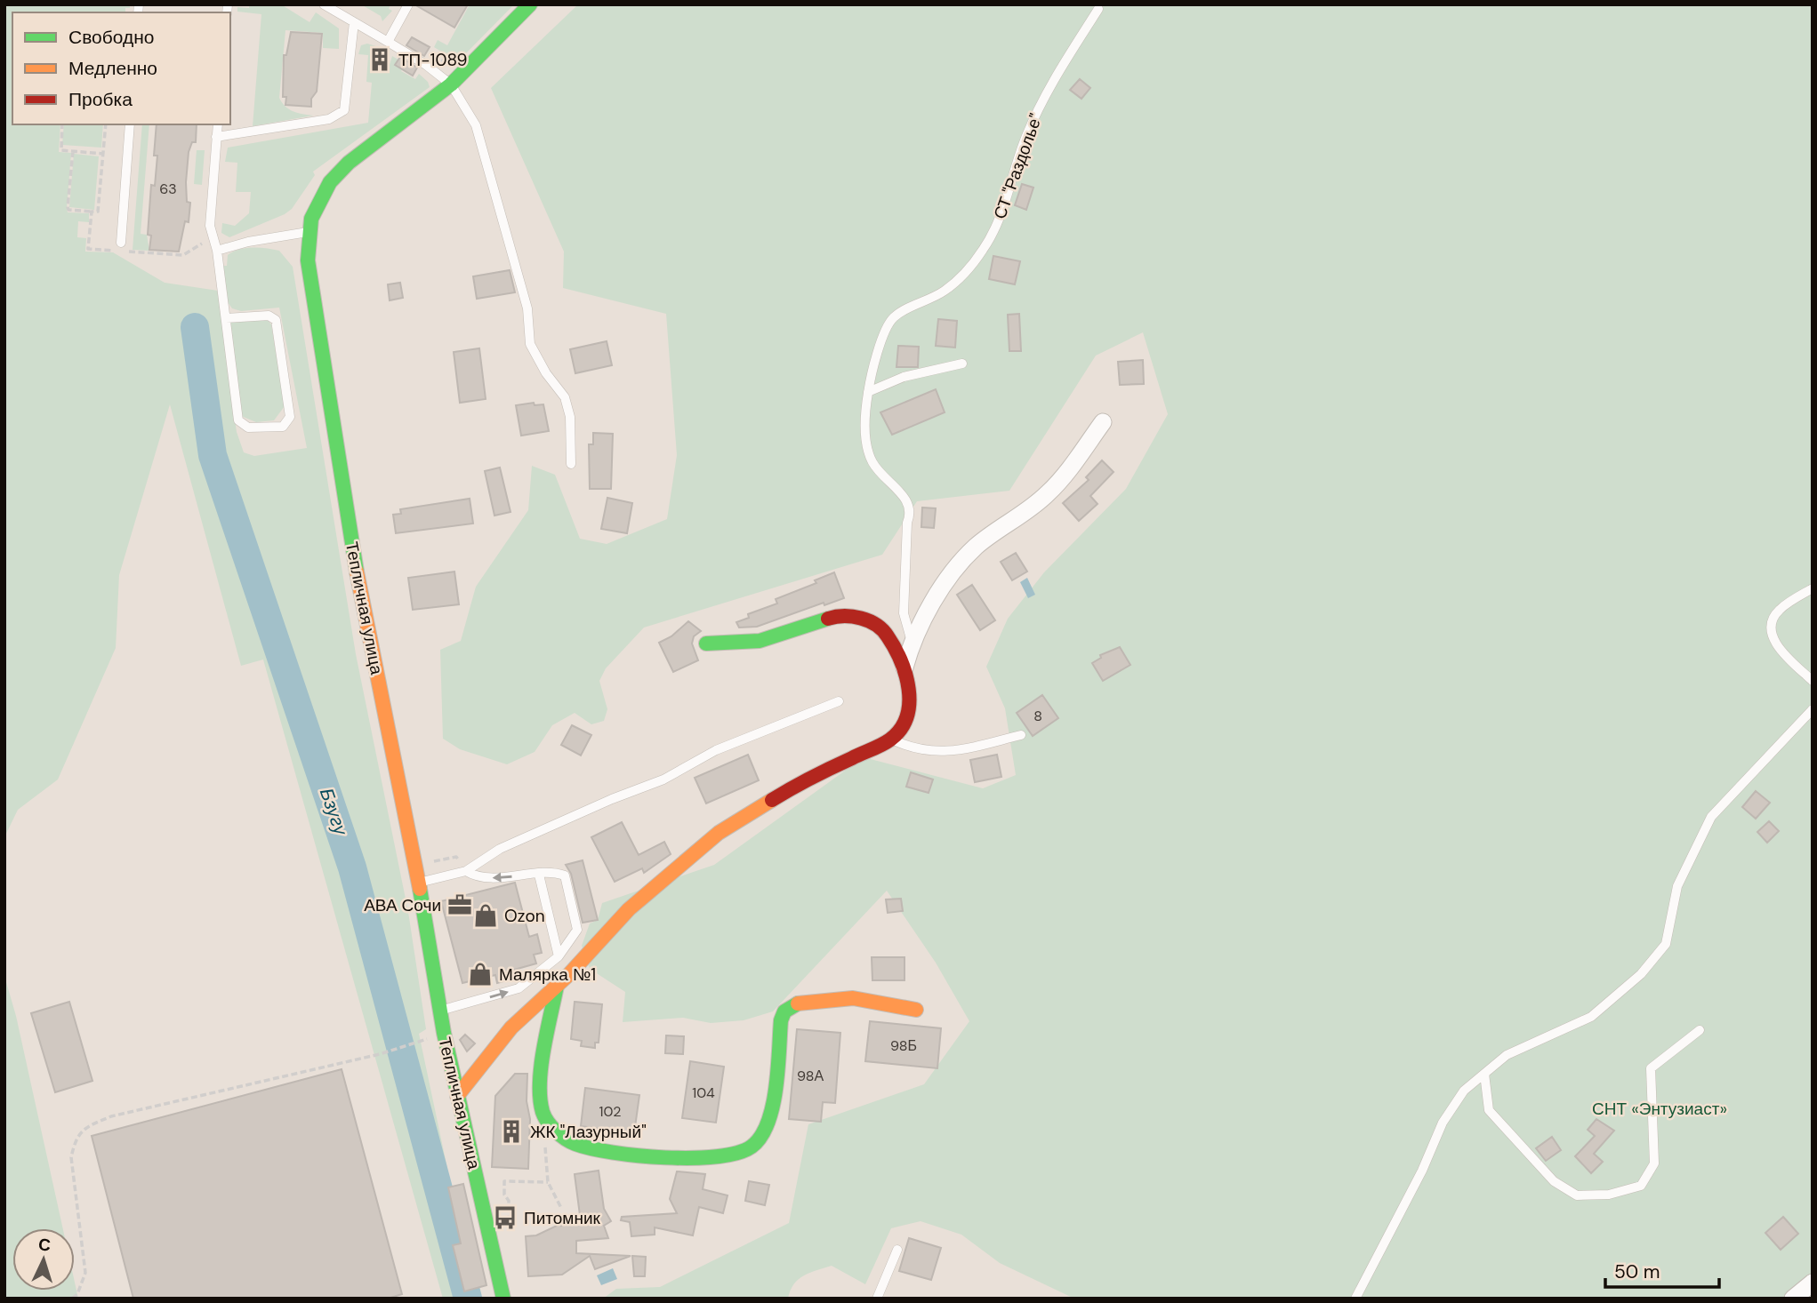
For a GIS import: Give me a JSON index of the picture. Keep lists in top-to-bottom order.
{
  "streets": {
    "street": ["Тепличная улица"],
    "lane": ["СТ \"Раздолье\""]
  },
  "water": ["Бзугу"],
  "parks": ["СНТ «Энтузиаст»"],
  "places": {
    "building": ["ТП-1089", "ЖК \"Лазурный\""],
    "office": ["АВА Сочи"],
    "shop": ["Ozon", "Малярка №1"],
    "bus stop": ["Питомник"]
  },
  "house_numbers": [
    "63",
    "8",
    "98Б",
    "98А",
    "104",
    "102"
  ],
  "legend": ["Свободно", "Медленно", "Пробка"],
  "scale_bar": "50 m",
  "north": "top"
}
